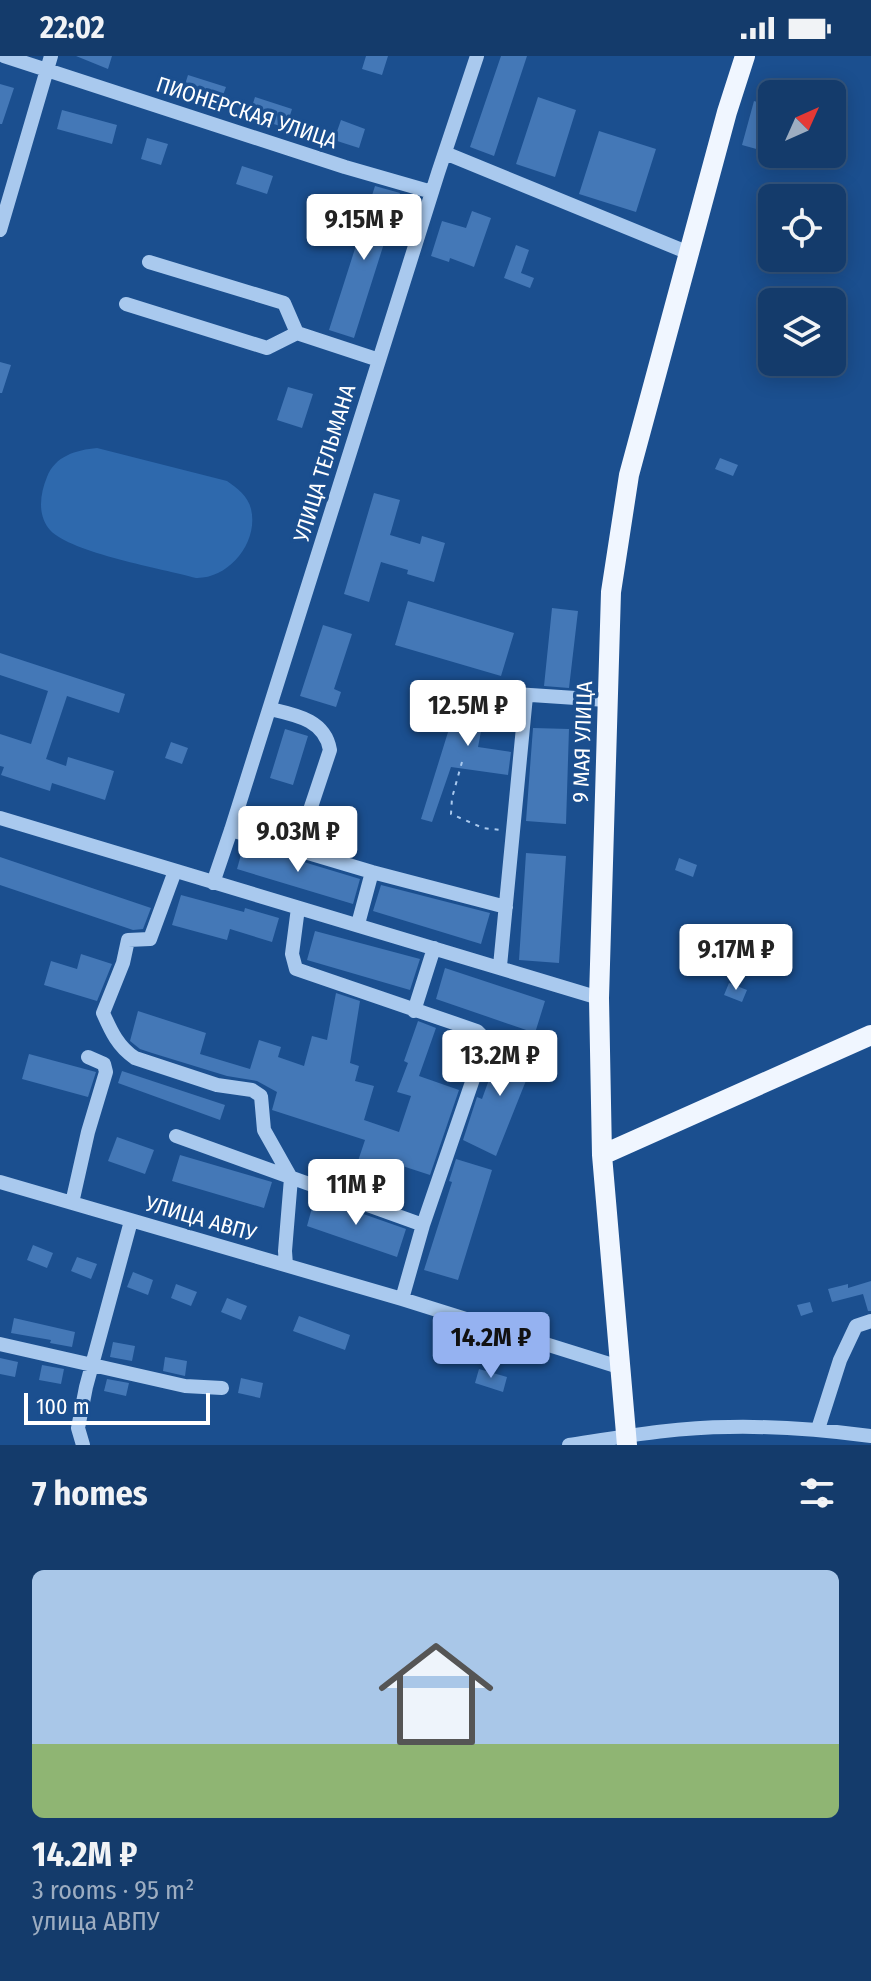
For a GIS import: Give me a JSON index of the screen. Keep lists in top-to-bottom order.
{
  "streets": {
    "main road": ["9 МАЯ УЛИЦА"],
    "street": ["ПИОНЕРСКАЯ УЛИЦА", "УЛИЦА ТЕЛЬМАНА", "УЛИЦА АВПУ"]
  },
  "crossings": [
    ["ПИОНЕРСКАЯ УЛИЦА", "УЛИЦА ТЕЛЬМАНА"],
    ["9 МАЯ УЛИЦА", "УЛИЦА АВПУ"]
  ],
  "scale_bar": "100 m",
  "north": "top right",
  "page": {
    "status": "22:02",
    "price": [
      "9.15M ₽",
      "12.5M ₽",
      "9.03M ₽",
      "9.17M ₽",
      "13.2M ₽",
      "11M ₽",
      "14.2M ₽"
    ],
    "scale": "100 m",
    "heading": "7 homes",
    "list": [
      {
        "name": "14.2M ₽",
        "note": "3 rooms · 95 m² · улица АВПУ"
      }
    ]
  }
}
